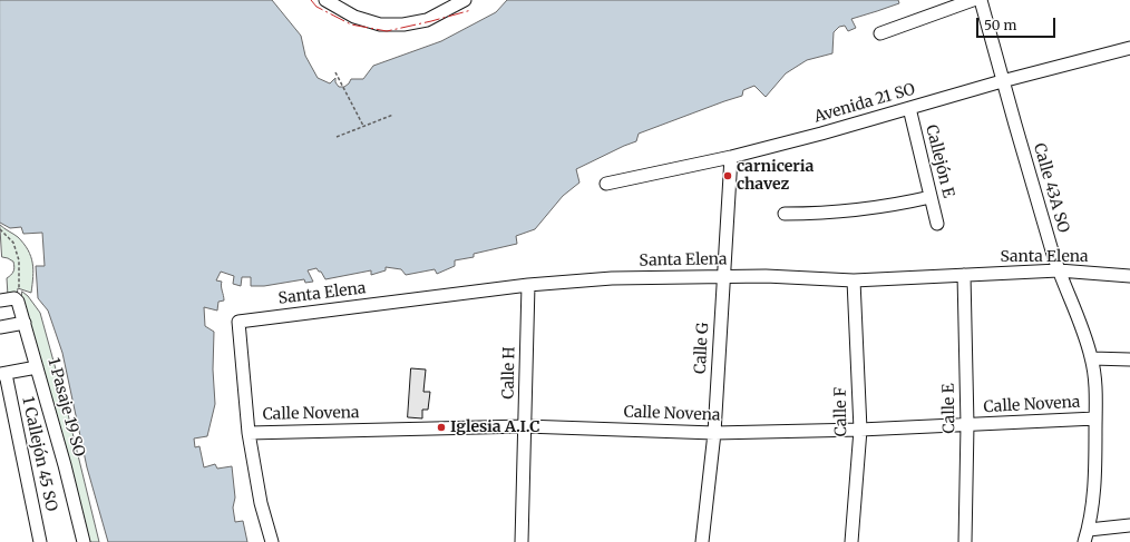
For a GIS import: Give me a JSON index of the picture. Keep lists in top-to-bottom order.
{
  "streets": {
    "street": [
      "Avenida 21 SO",
      "Callejón E",
      "Calle 43A SO",
      "Santa Elena",
      "Calle G",
      "Calle H",
      "Calle Novena",
      "1 Pasaje 19 SO",
      "Calle E",
      "Calle F",
      "1 Callejón 45 SO"
    ]
  },
  "crossings": [
    ["Avenida 21 SO", "Callejón E"],
    ["Avenida 21 SO", "Calle 43A SO"],
    ["Avenida 21 SO", "Calle G"],
    ["Calle 43A SO", "Santa Elena"],
    ["Calle 43A SO", "Calle Novena"],
    ["Santa Elena", "Calle G"],
    ["Santa Elena", "Calle H"],
    ["Santa Elena", "Calle Novena"],
    ["Santa Elena", "Calle E"],
    ["Santa Elena", "Calle F"],
    ["Calle G", "Calle Novena"],
    ["Calle H", "Calle Novena"],
    ["Calle Novena", "Calle E"],
    ["Calle Novena", "Calle F"]
  ],
  "places": ["carniceria chavez", "Iglesia A.I.C"],
  "scale_bar": "50 m"
}
